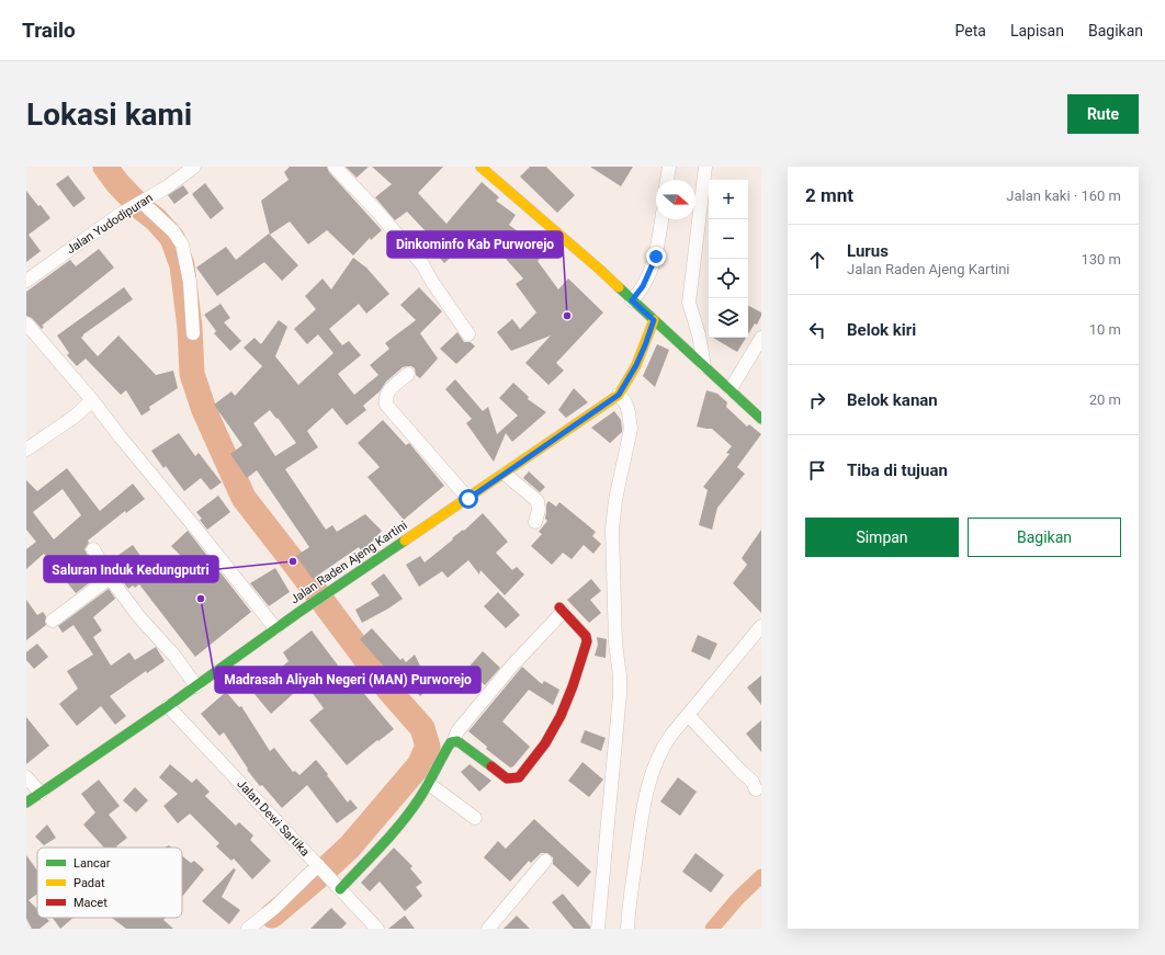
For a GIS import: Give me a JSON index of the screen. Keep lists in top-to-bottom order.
{
  "streets": {
    "street": ["Jalan Yudodipuran", "Jalan Raden Ajeng Kartini", "Jalan Dewi Sartika"]
  },
  "crossings": [
    ["Jalan Raden Ajeng Kartini", "Jalan Dewi Sartika"]
  ],
  "places": ["Dinkominfo Kab Purworejo", "Saluran Induk Kedungputri", "Madrasah Aliyah Negeri (MAN) Purworejo"],
  "legend": ["Lancar", "Padat", "Macet"],
  "north": "right",
  "page": {
    "header": "Trailo",
    "nav": ["Peta", "Lapisan", "Bagikan"],
    "buttons": [
      "Rute",
      ["Simpan", "Bagikan"]
    ],
    "title": "Lokasi kami",
    "heading": ["2 mnt", "Jalan kaki · 160 m"],
    "map_buttons": ["+", "−"],
    "list": [
      ["Lurus", "Jalan Raden Ajeng Kartini", "130 m"],
      ["Belok kiri", "10 m"],
      ["Belok kanan", "20 m"],
      "Tiba di tujuan"
    ]
  }
}
